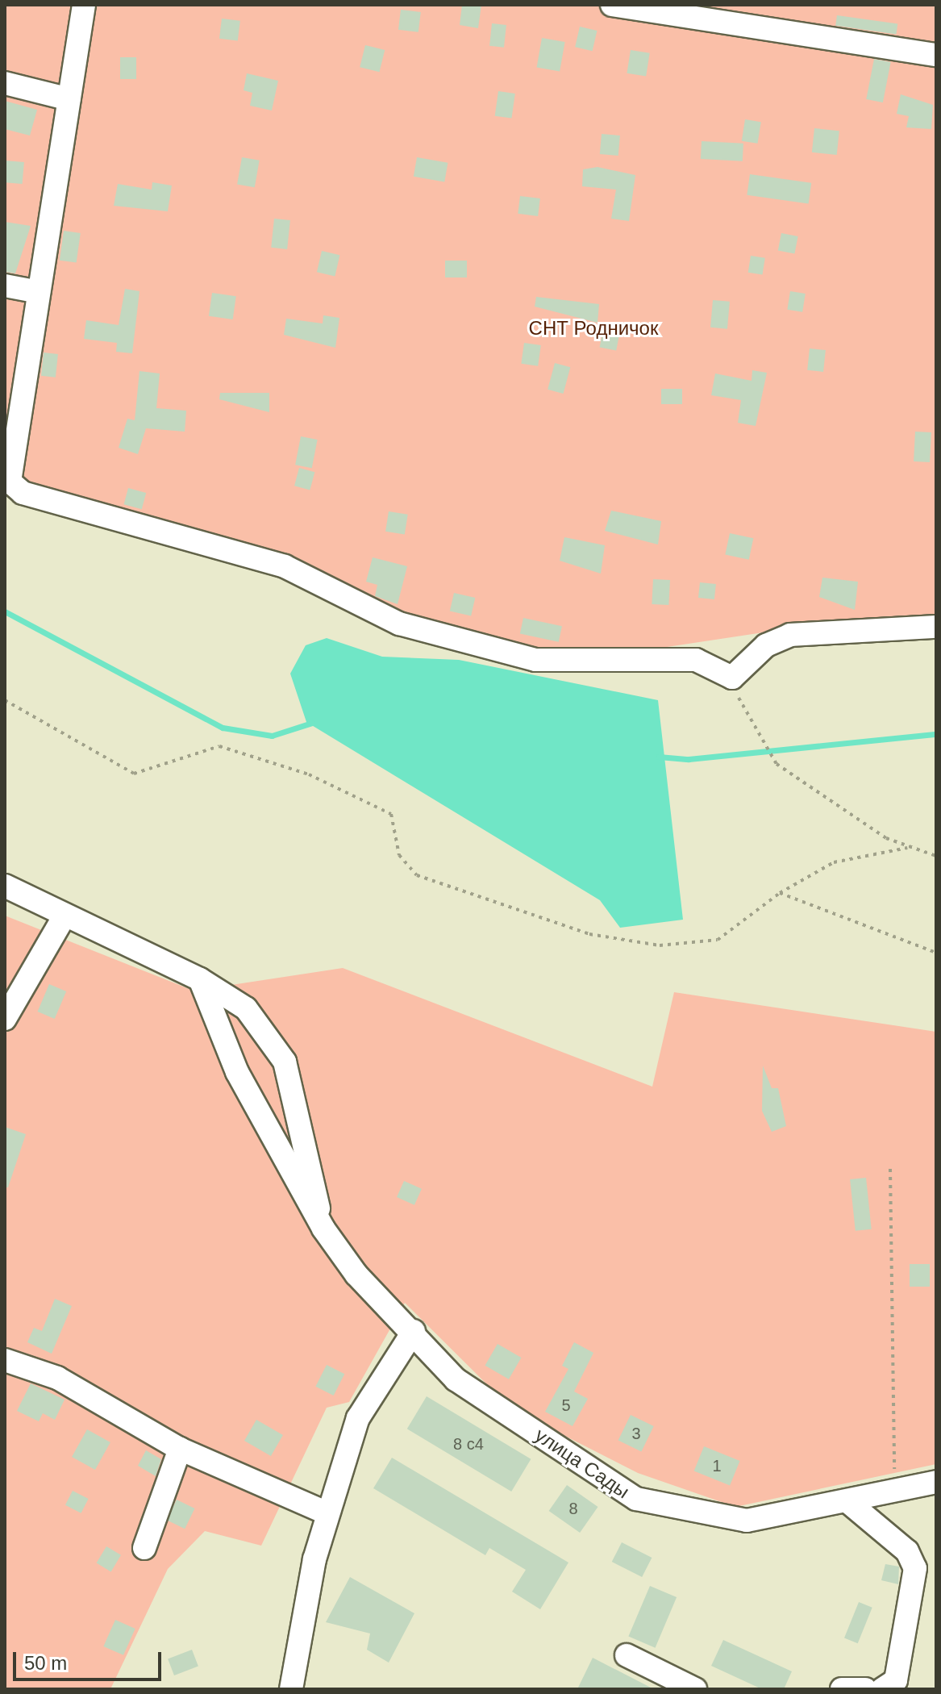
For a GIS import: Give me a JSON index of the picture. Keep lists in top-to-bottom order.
{
  "streets": {
    "street": ["улица Сады"]
  },
  "parks": ["СНТ Родничок"],
  "house_numbers": [
    "5",
    "3",
    "8 с4",
    "1",
    "8"
  ],
  "scale_bar": "50 m"
}
